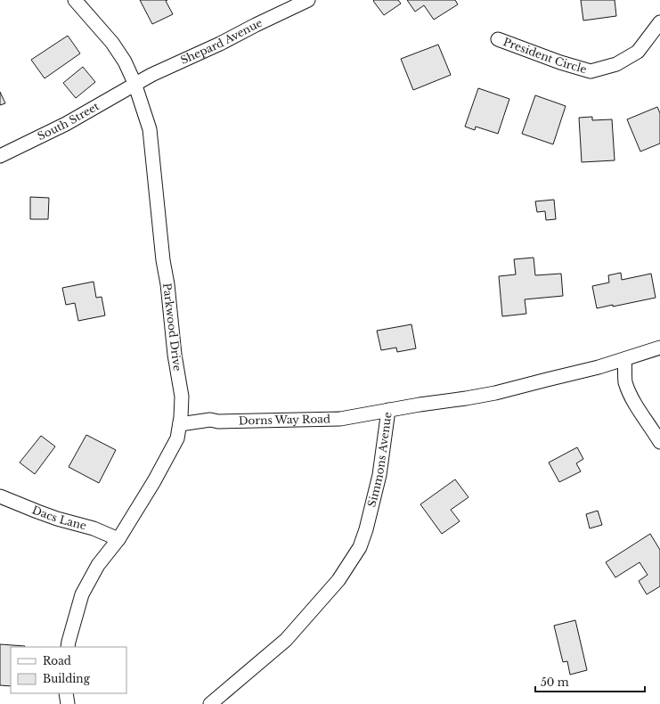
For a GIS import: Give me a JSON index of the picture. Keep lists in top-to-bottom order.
{
  "streets": {
    "street": [
      "Shepard Avenue",
      "President Circle",
      "South Street",
      "Parkwood Drive",
      "Dorns Way Road",
      "Simmons Avenue",
      "Dacs Lane"
    ]
  },
  "crossings": [
    ["Shepard Avenue", "South Street"],
    ["Shepard Avenue", "Parkwood Drive"],
    ["South Street", "Parkwood Drive"],
    ["Parkwood Drive", "Dorns Way Road"],
    ["Parkwood Drive", "Dacs Lane"],
    ["Dorns Way Road", "Simmons Avenue"]
  ],
  "legend": ["Road", "Building"],
  "scale_bar": "50 m"
}
